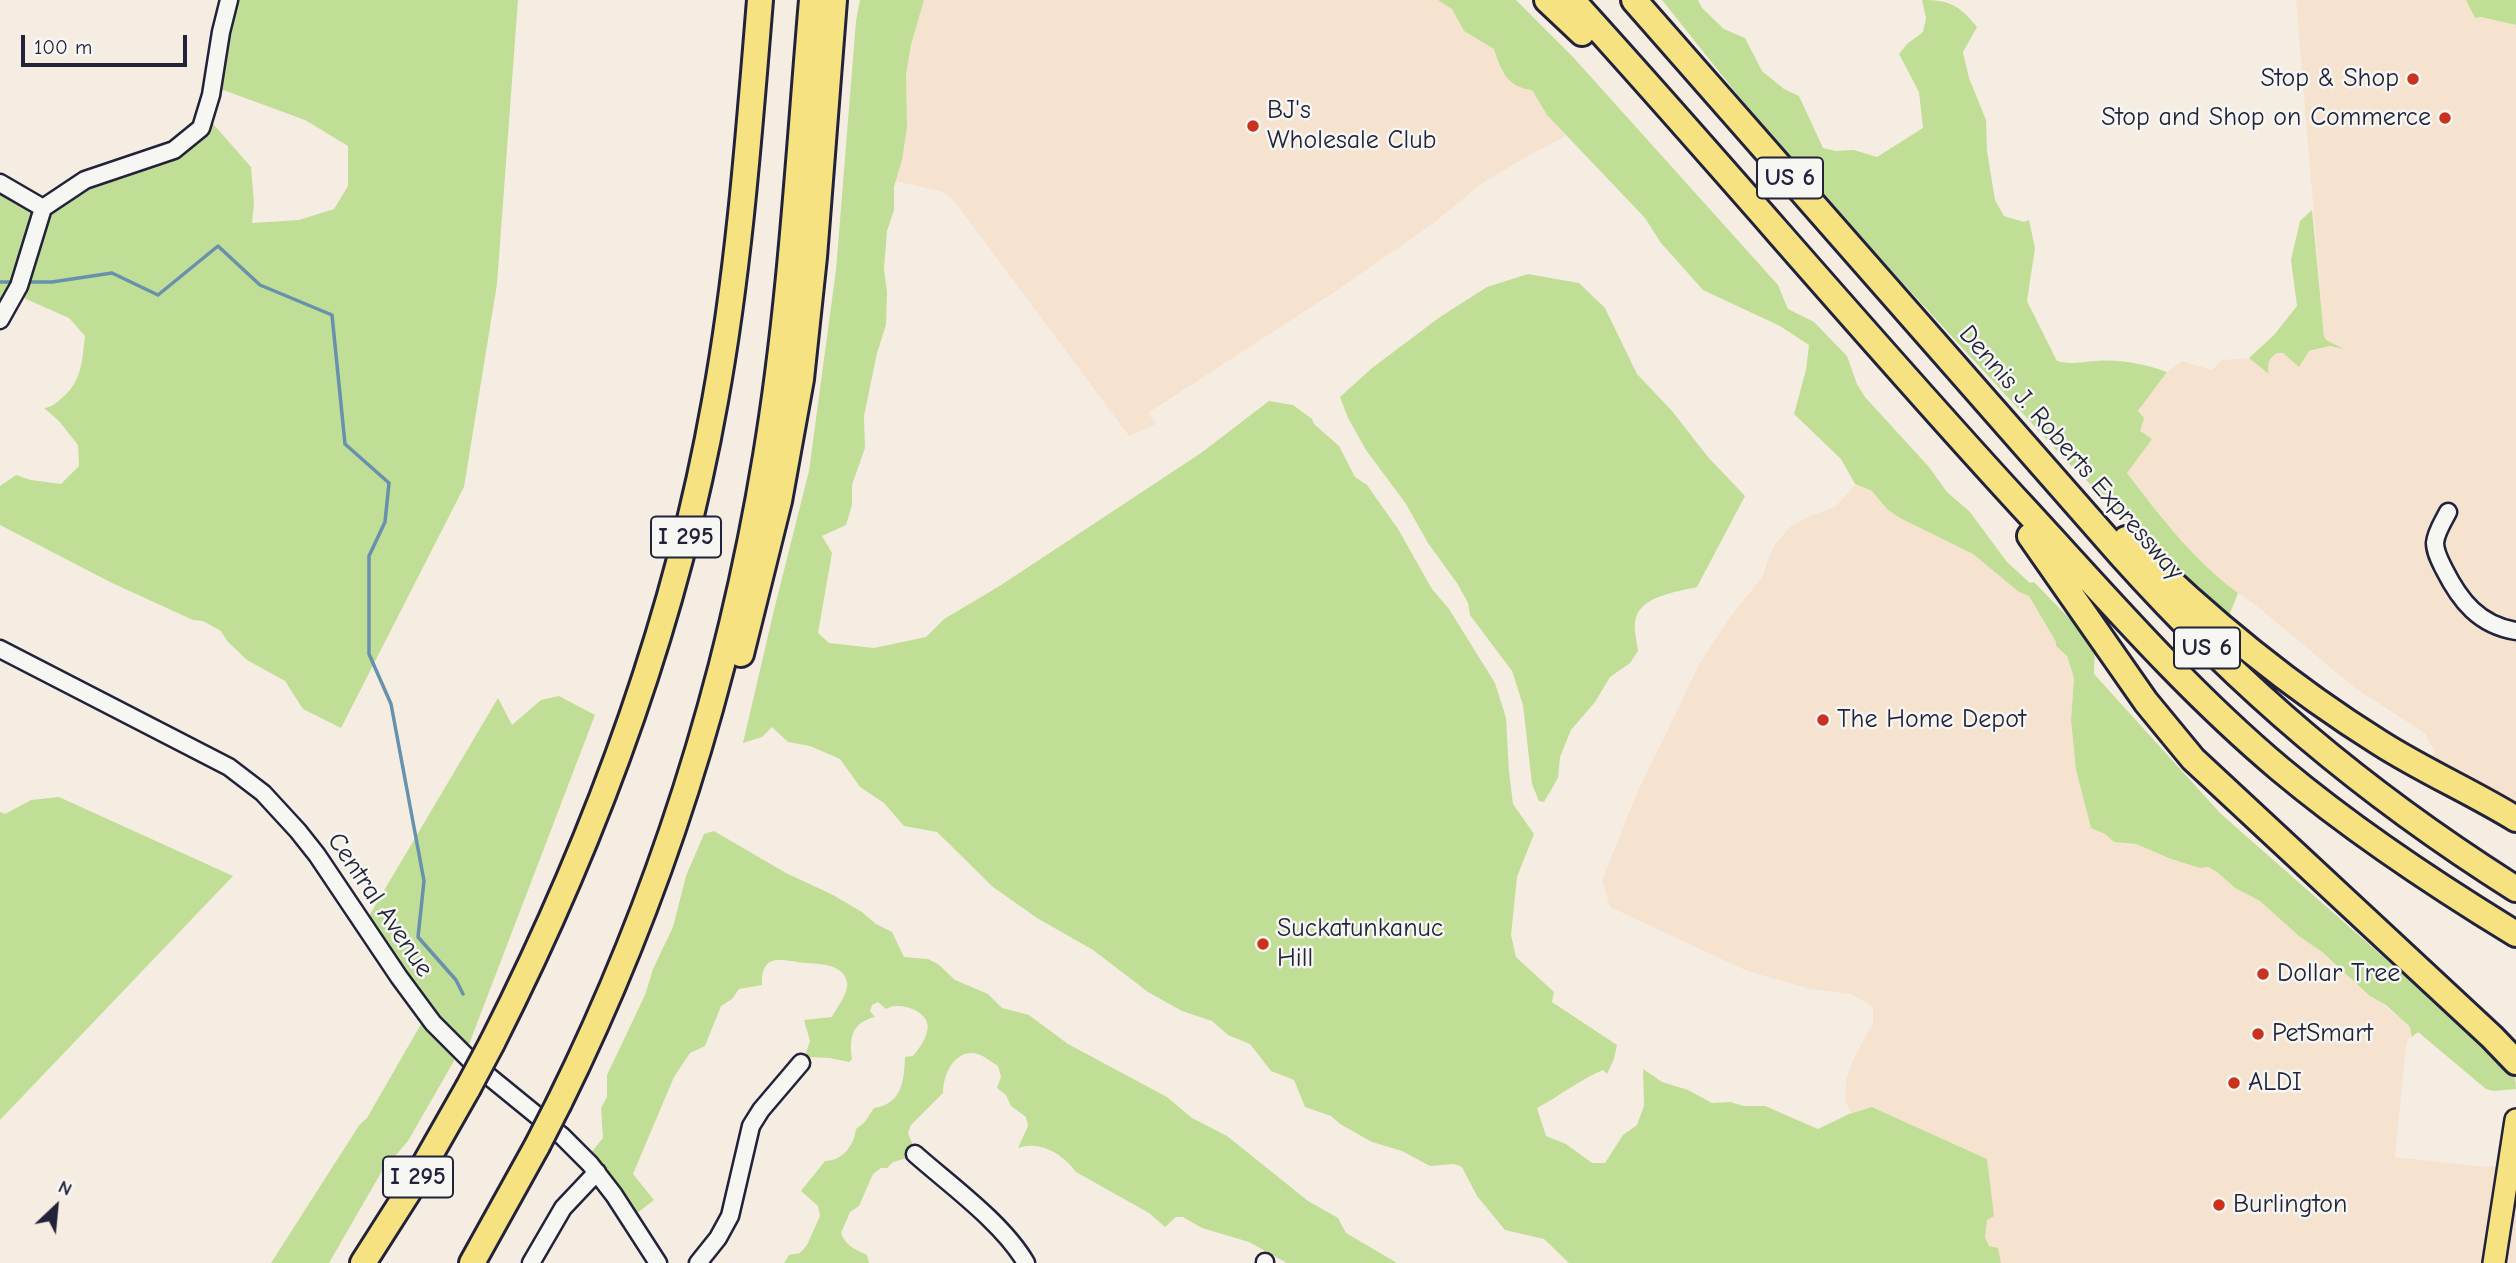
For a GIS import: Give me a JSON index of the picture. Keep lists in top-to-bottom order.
{
  "streets": {
    "highway": ["US 6", "Dennis J. Roberts Expressway", "I 295"],
    "street": ["Central Avenue"]
  },
  "places": [
    "Stop & Shop",
    "Stop and Shop on Commerce",
    "BJ's Wholesale Club",
    "The Home Depot",
    "Suckatunkanuc Hill",
    "Dollar Tree",
    "PetSmart",
    "ALDI",
    "Burlington"
  ],
  "scale_bar": "100 m",
  "north": "top right"
}
